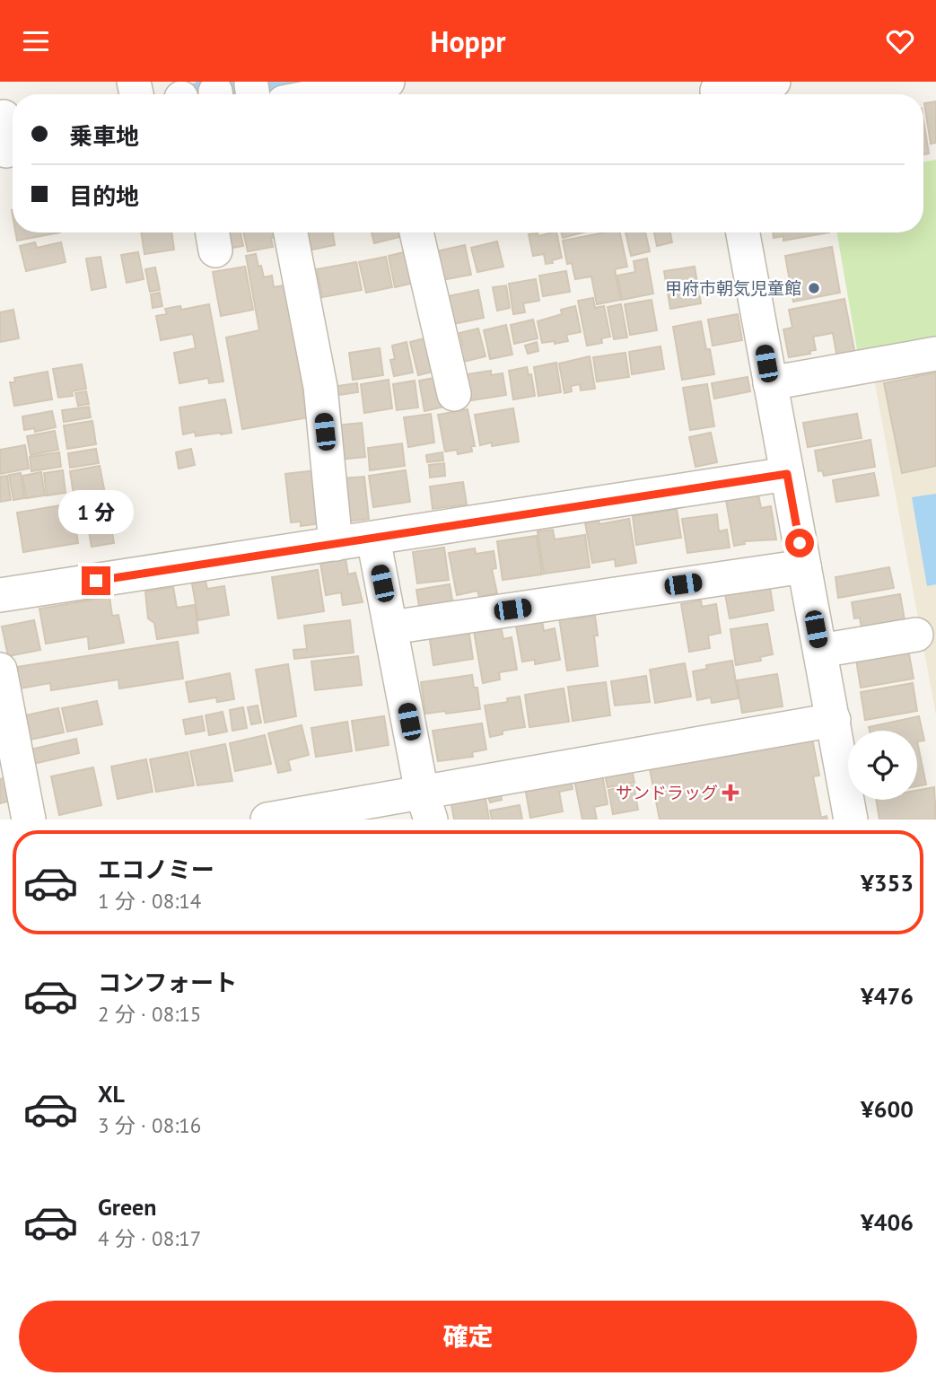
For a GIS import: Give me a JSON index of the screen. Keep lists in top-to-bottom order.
{
  "places": {
    "other": ["甲府市朝気児童館"],
    "health": ["サンドラッグ"]
  },
  "page": {
    "header": "Hoppr",
    "banner": ["乗車地", "目的地"],
    "bubble": "1 分",
    "list": [
      {
        "name": "エコノミー",
        "note": "1 分 · 08:14",
        "value": "¥353"
      },
      {
        "name": "コンフォート",
        "note": "2 分 · 08:15",
        "value": "¥476"
      },
      {
        "name": "XL",
        "note": "3 分 · 08:16",
        "value": "¥600"
      },
      {
        "name": "Green",
        "note": "4 分 · 08:17",
        "value": "¥406"
      }
    ],
    "buttons": "確定"
  }
}
